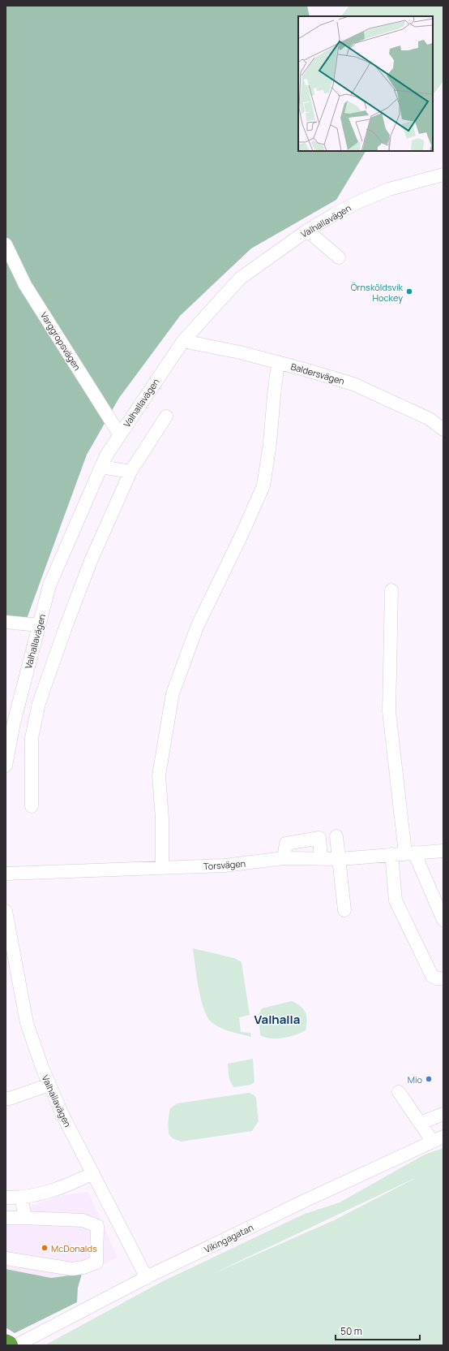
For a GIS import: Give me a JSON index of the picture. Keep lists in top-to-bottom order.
{
  "streets": {
    "street": [
      "Valhallavägen",
      "Varggropsvägen",
      "Baldersvägen",
      "Torsvägen",
      "Vikingagatan"
    ]
  },
  "crossings": [
    ["Valhallavägen", "Varggropsvägen"],
    ["Valhallavägen", "Baldersvägen"],
    ["Valhallavägen", "Vikingagatan"]
  ],
  "districts": ["Valhalla"],
  "places": ["Örnsköldsvik Hockey", "Mio", "McDonalds"],
  "scale_bar": "50 m"
}
